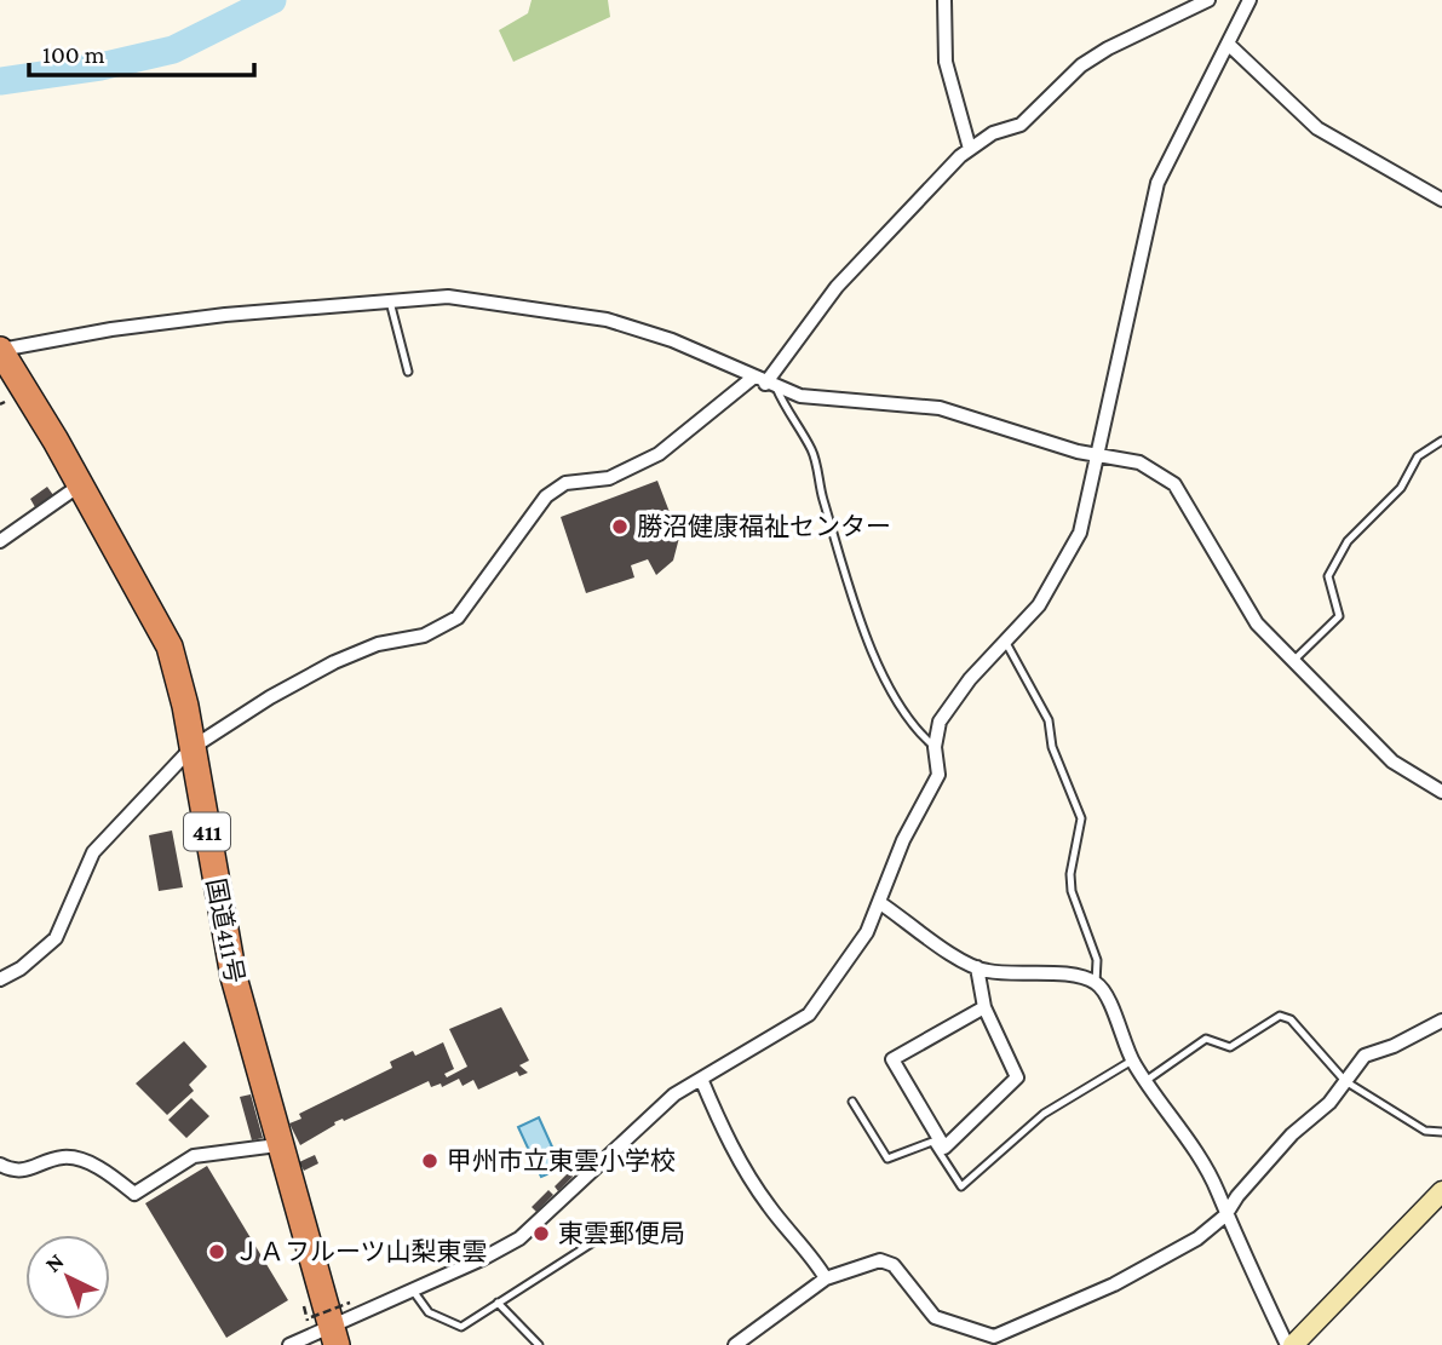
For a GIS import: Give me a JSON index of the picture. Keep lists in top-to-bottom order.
{
  "streets": {
    "highway": ["411", "国道411号"]
  },
  "places": [
    "勝沼健康福祉センター",
    "甲州市立東雲小学校",
    "東雲郵便局",
    "ＪＡフルーツ山梨東雲"
  ],
  "scale_bar": "100 m",
  "north": "top left"
}
